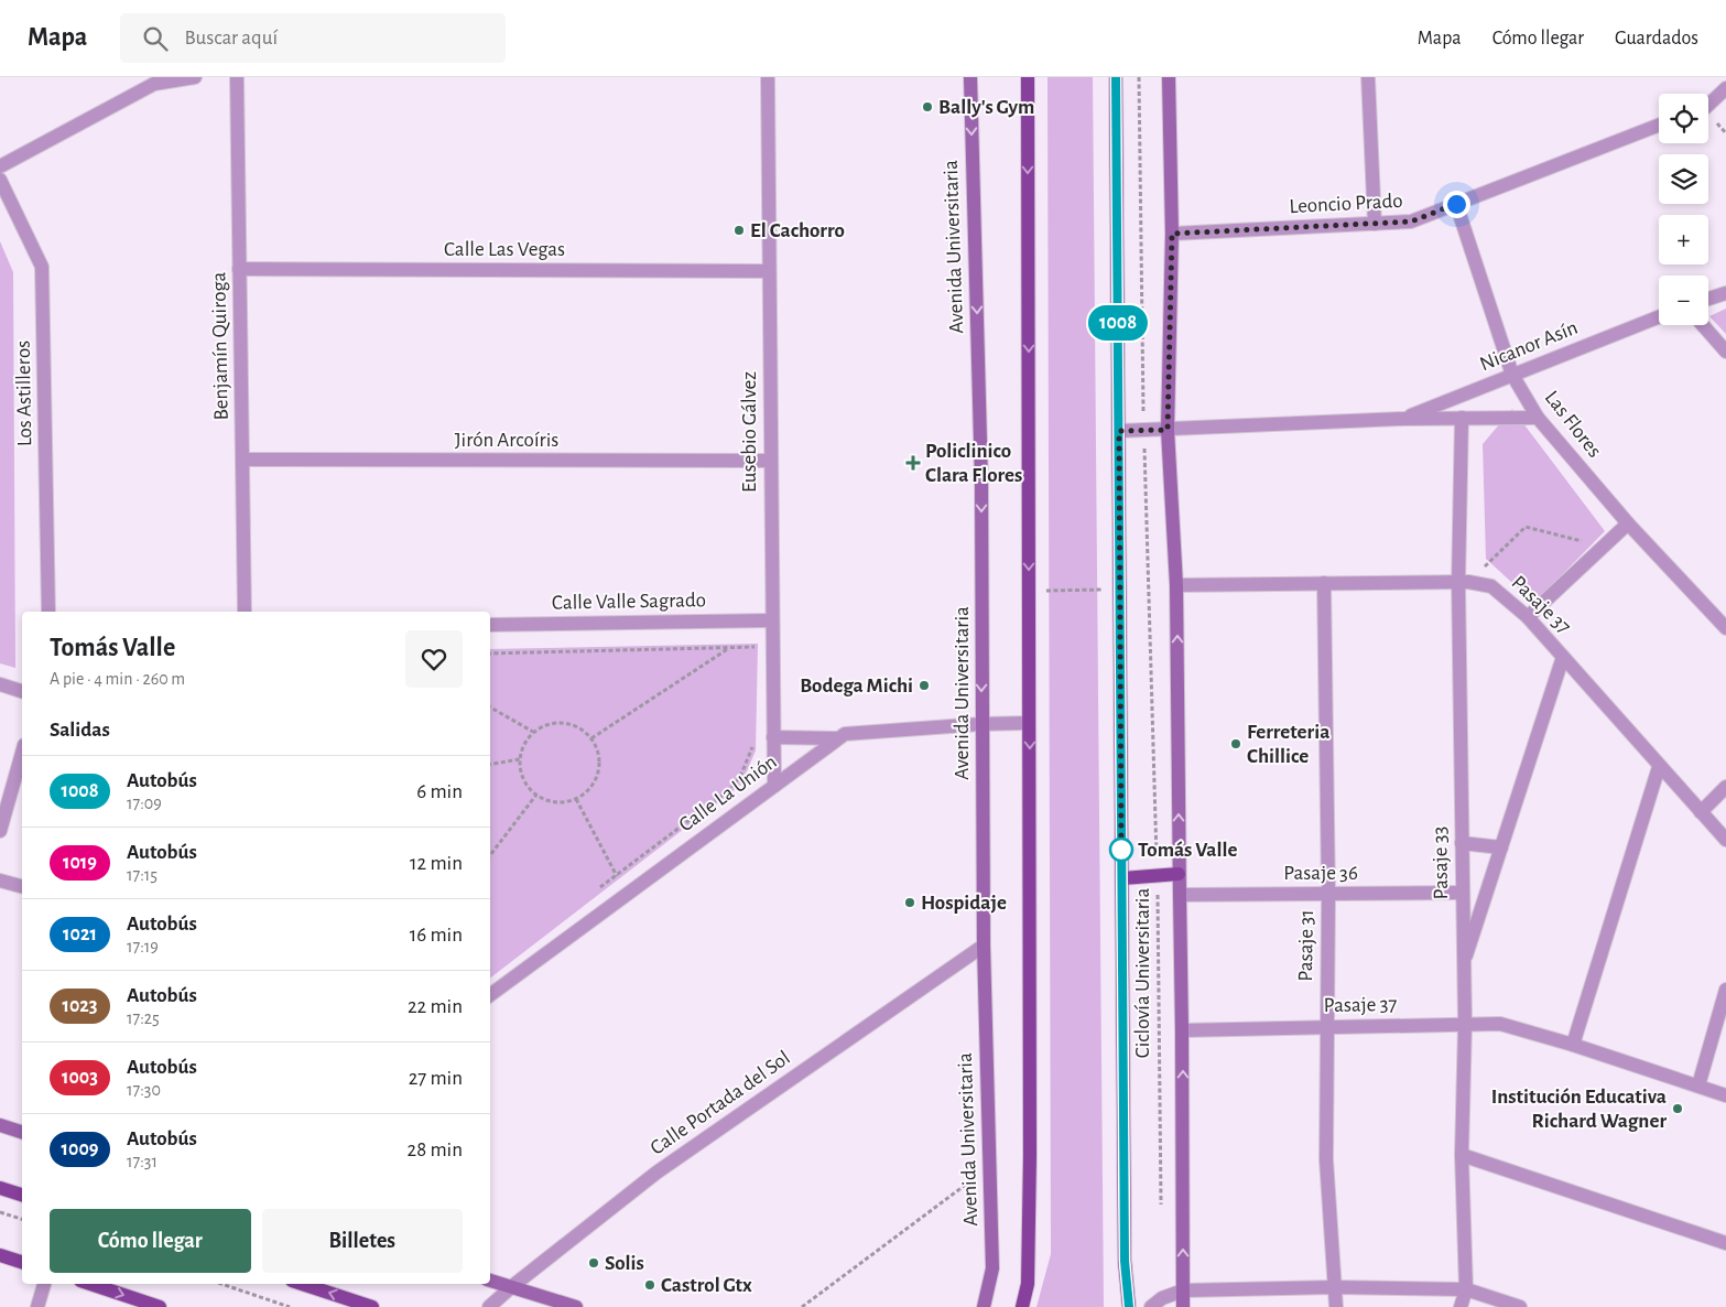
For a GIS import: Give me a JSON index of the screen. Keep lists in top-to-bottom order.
{
  "streets": {
    "main road": ["Avenida Universitaria"],
    "street": [
      "Leoncio Prado",
      "Calle Las Vegas",
      "Benjamín Quiroga",
      "Nicanor Asín",
      "Los Astilleros",
      "Las Flores",
      "Eusebio Gálvez",
      "Jirón Arcoíris",
      "Calle Valle Sagrado",
      "Pasaje 37",
      "Calle La Unión",
      "Pasaje 33",
      "Pasaje 36",
      "Pasaje 31",
      "Calle Portada del Sol"
    ],
    "path": ["Ciclovía Universitaria"]
  },
  "crossings": [
    ["Leoncio Prado", "Las Flores"],
    ["Avenida Universitaria", "Calle La Unión"],
    ["Avenida Universitaria", "Calle Portada del Sol"],
    ["Calle Las Vegas", "Benjamín Quiroga"],
    ["Calle Las Vegas", "Eusebio Gálvez"],
    ["Benjamín Quiroga", "Jirón Arcoíris"],
    ["Nicanor Asín", "Las Flores"],
    ["Nicanor Asín", "Pasaje 33"],
    ["Nicanor Asín", "Ciclovía Universitaria"],
    ["Eusebio Gálvez", "Jirón Arcoíris"],
    ["Eusebio Gálvez", "Calle Valle Sagrado"],
    ["Eusebio Gálvez", "Calle La Unión"],
    ["Pasaje 37", "Pasaje 33"],
    ["Pasaje 37", "Pasaje 31"],
    ["Pasaje 33", "Pasaje 36"],
    ["Pasaje 36", "Pasaje 31"]
  ],
  "places": {
    "other": [
      "Bally's Gym",
      "El Cachorro",
      "Bodega Michi",
      "Ferreteria Chillice",
      "Tomás Valle",
      "Hospidaje",
      "Institución Educativa Richard Wagner",
      "Solis",
      "Castrol Gtx"
    ],
    "health": ["Policlinico Clara Flores"]
  },
  "lines": ["bus line 1008"],
  "page": {
    "header": "Mapa",
    "search": "Buscar aquí",
    "nav": ["Mapa", "Cómo llegar", "Guardados"],
    "on_map": "1008",
    "map_buttons": ["+", "−"],
    "heading": [
      ["Tomás Valle", "A pie · 4 min · 260 m"],
      "Salidas"
    ],
    "list": [
      {
        "mark": "1008",
        "name": "Autobús",
        "note": "17:09",
        "value": "6 min"
      },
      {
        "mark": "1019",
        "name": "Autobús",
        "note": "17:15",
        "value": "12 min"
      },
      {
        "mark": "1021",
        "name": "Autobús",
        "note": "17:19",
        "value": "16 min"
      },
      {
        "mark": "1023",
        "name": "Autobús",
        "note": "17:25",
        "value": "22 min"
      },
      {
        "mark": "1003",
        "name": "Autobús",
        "note": "17:30",
        "value": "27 min"
      },
      {
        "mark": "1009",
        "name": "Autobús",
        "note": "17:31",
        "value": "28 min"
      }
    ],
    "buttons": ["Cómo llegar", "Billetes"]
  }
}
